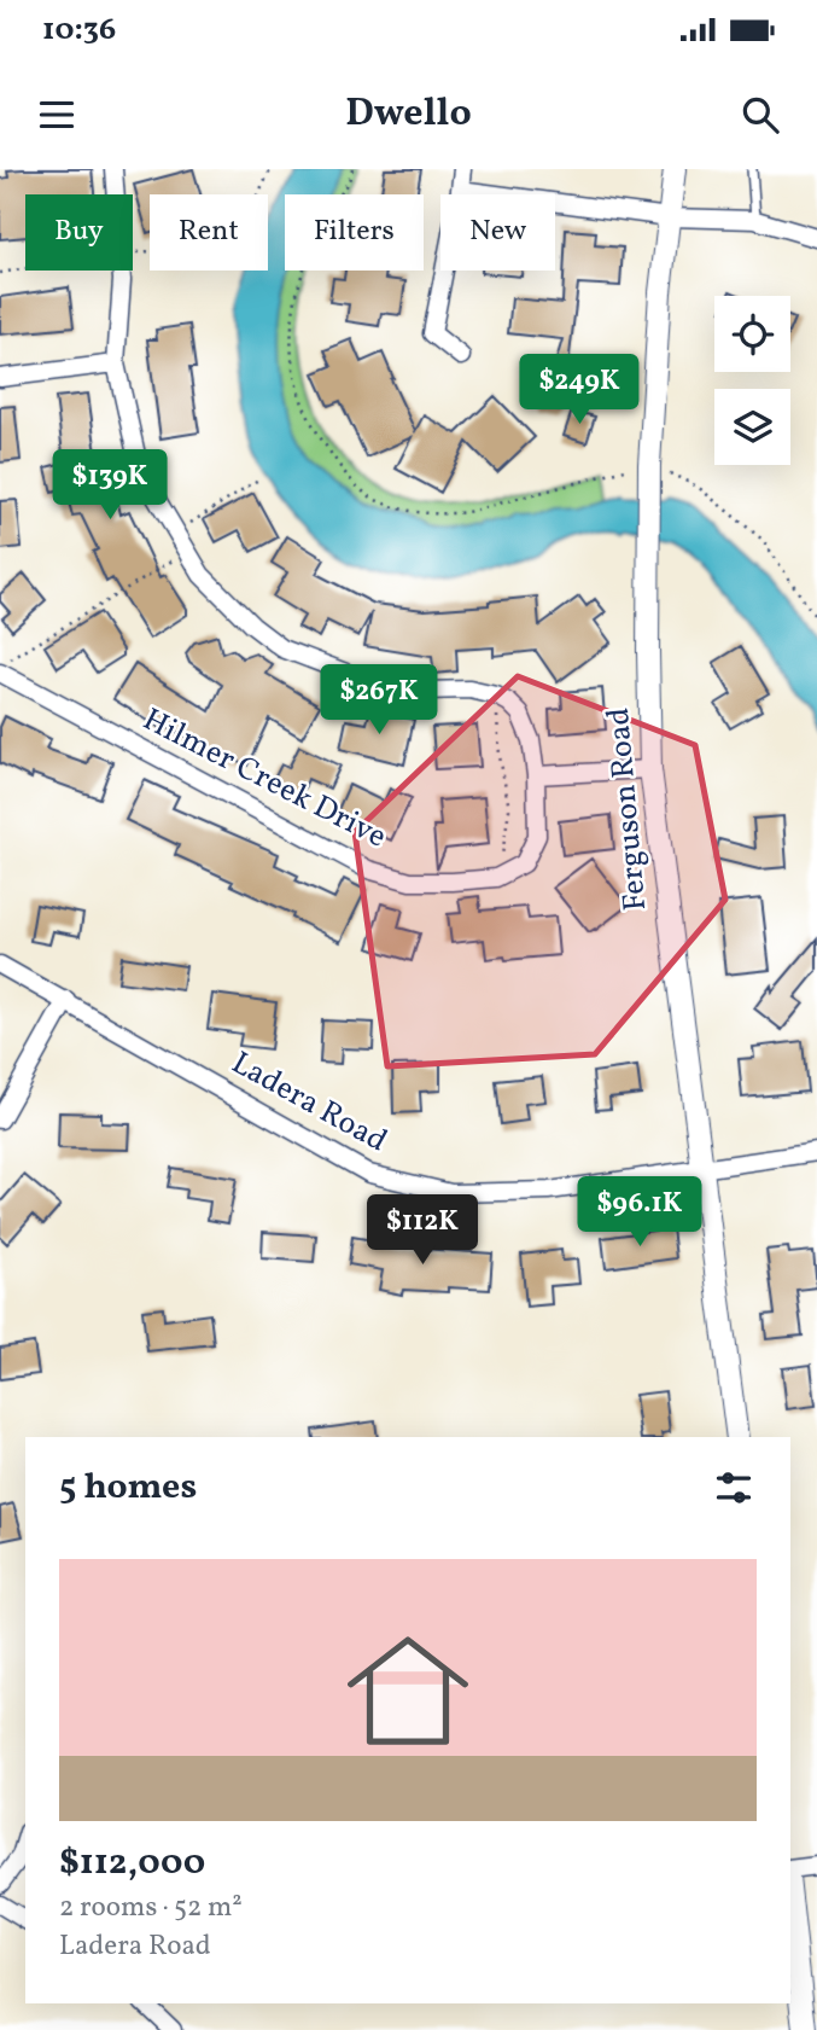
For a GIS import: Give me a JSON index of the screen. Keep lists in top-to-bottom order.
{
  "streets": {
    "street": ["Hilmer Creek Drive", "Ferguson Road", "Ladera Road"]
  },
  "crossings": [
    ["Ferguson Road", "Ladera Road"]
  ],
  "page": {
    "status": "10:36",
    "header": "Dwello",
    "chip": [
      "Buy",
      "Rent",
      "Filters",
      "New"
    ],
    "price": [
      "$249K",
      "$139K",
      "$267K",
      "$96.1K",
      "$112K"
    ],
    "heading": "5 homes",
    "list": [
      {
        "name": "$112,000",
        "note": "2 rooms · 52 m² · Ladera Road"
      }
    ]
  }
}
